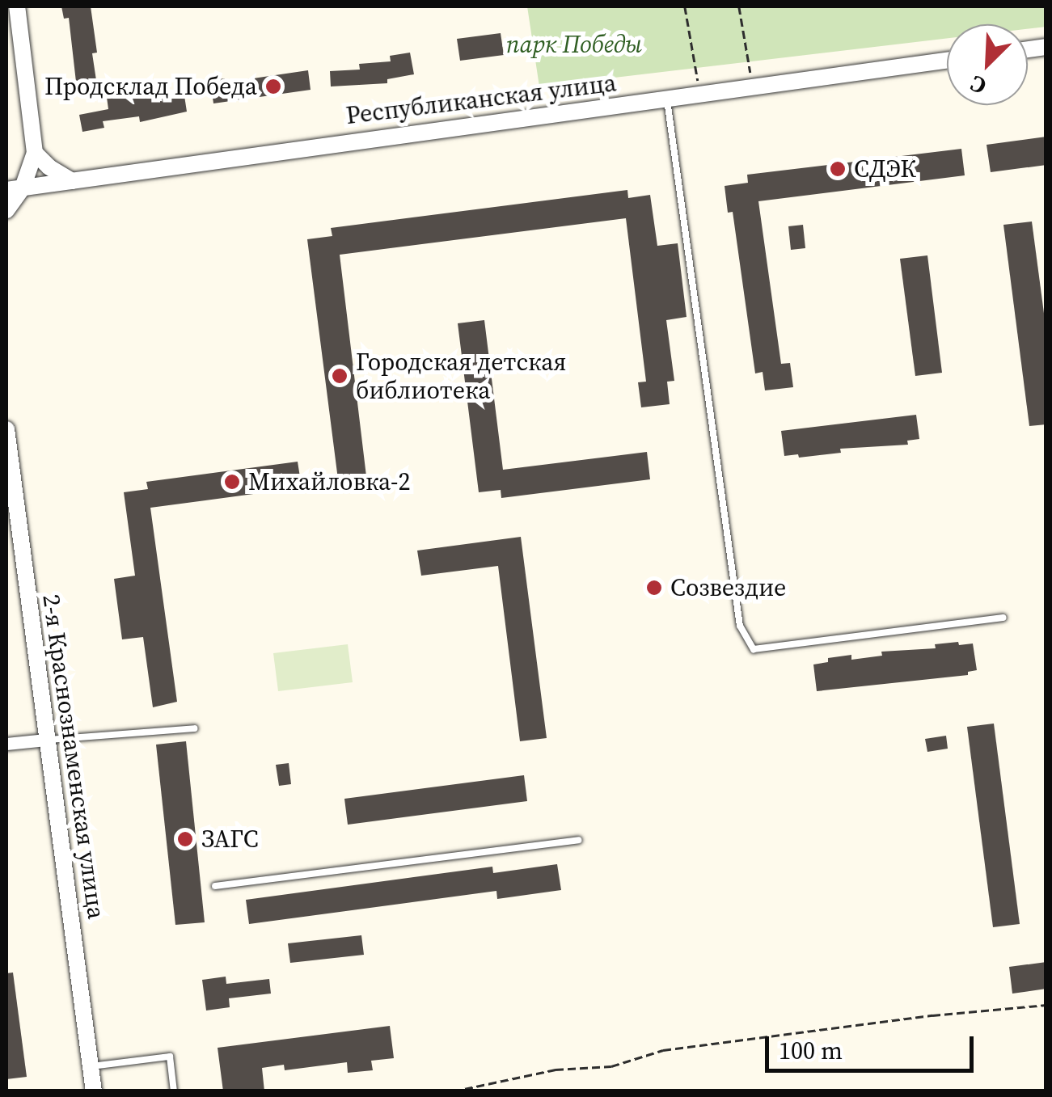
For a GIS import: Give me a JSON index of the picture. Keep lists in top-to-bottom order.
{
  "streets": {
    "street": ["Республиканская улица", "2-я Краснознаменская улица"]
  },
  "parks": ["парк Победы"],
  "places": [
    "Продсклад Победа",
    "СДЭК",
    "Городская детская библиотека",
    "Михайловка-2",
    "Созвездие",
    "ЗАГС"
  ],
  "scale_bar": "100 m",
  "north": "bottom left"
}
